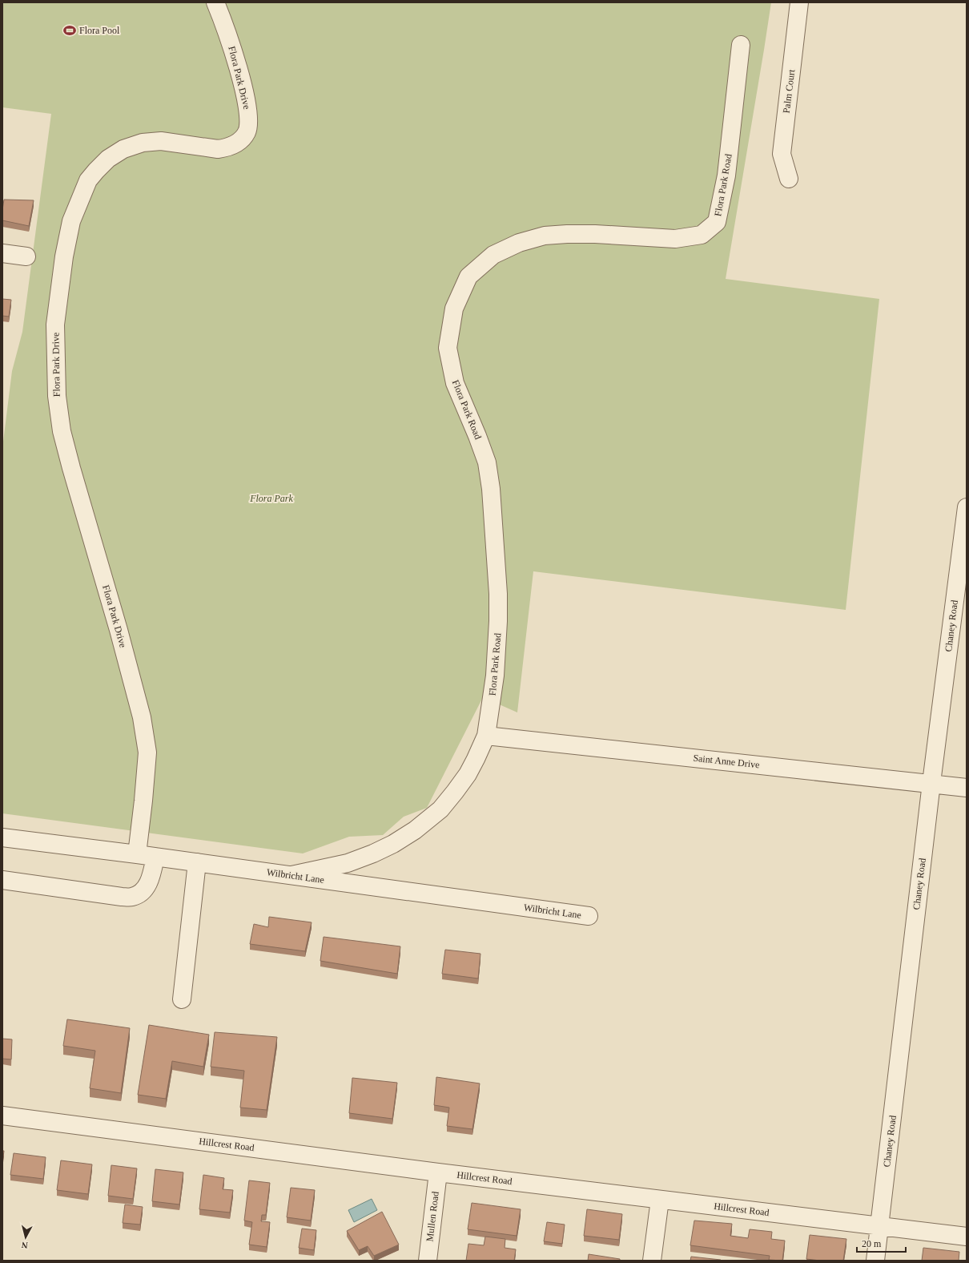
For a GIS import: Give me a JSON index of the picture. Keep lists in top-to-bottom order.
{
  "streets": {
    "street": [
      "Flora Park Drive",
      "Palm Court",
      "Flora Park Road",
      "Chaney Road",
      "Saint Anne Drive",
      "Wilbricht Lane",
      "Hillcrest Road",
      "Mullen Road"
    ]
  },
  "crossings": [
    ["Flora Park Drive", "Wilbricht Lane"],
    ["Flora Park Road", "Saint Anne Drive"],
    ["Flora Park Road", "Wilbricht Lane"],
    ["Chaney Road", "Saint Anne Drive"],
    ["Chaney Road", "Hillcrest Road"],
    ["Hillcrest Road", "Mullen Road"]
  ],
  "parks": ["Flora Park"],
  "places": {
    "sports": ["Flora Pool"]
  },
  "scale_bar": "20 m",
  "north": "bottom"
}
